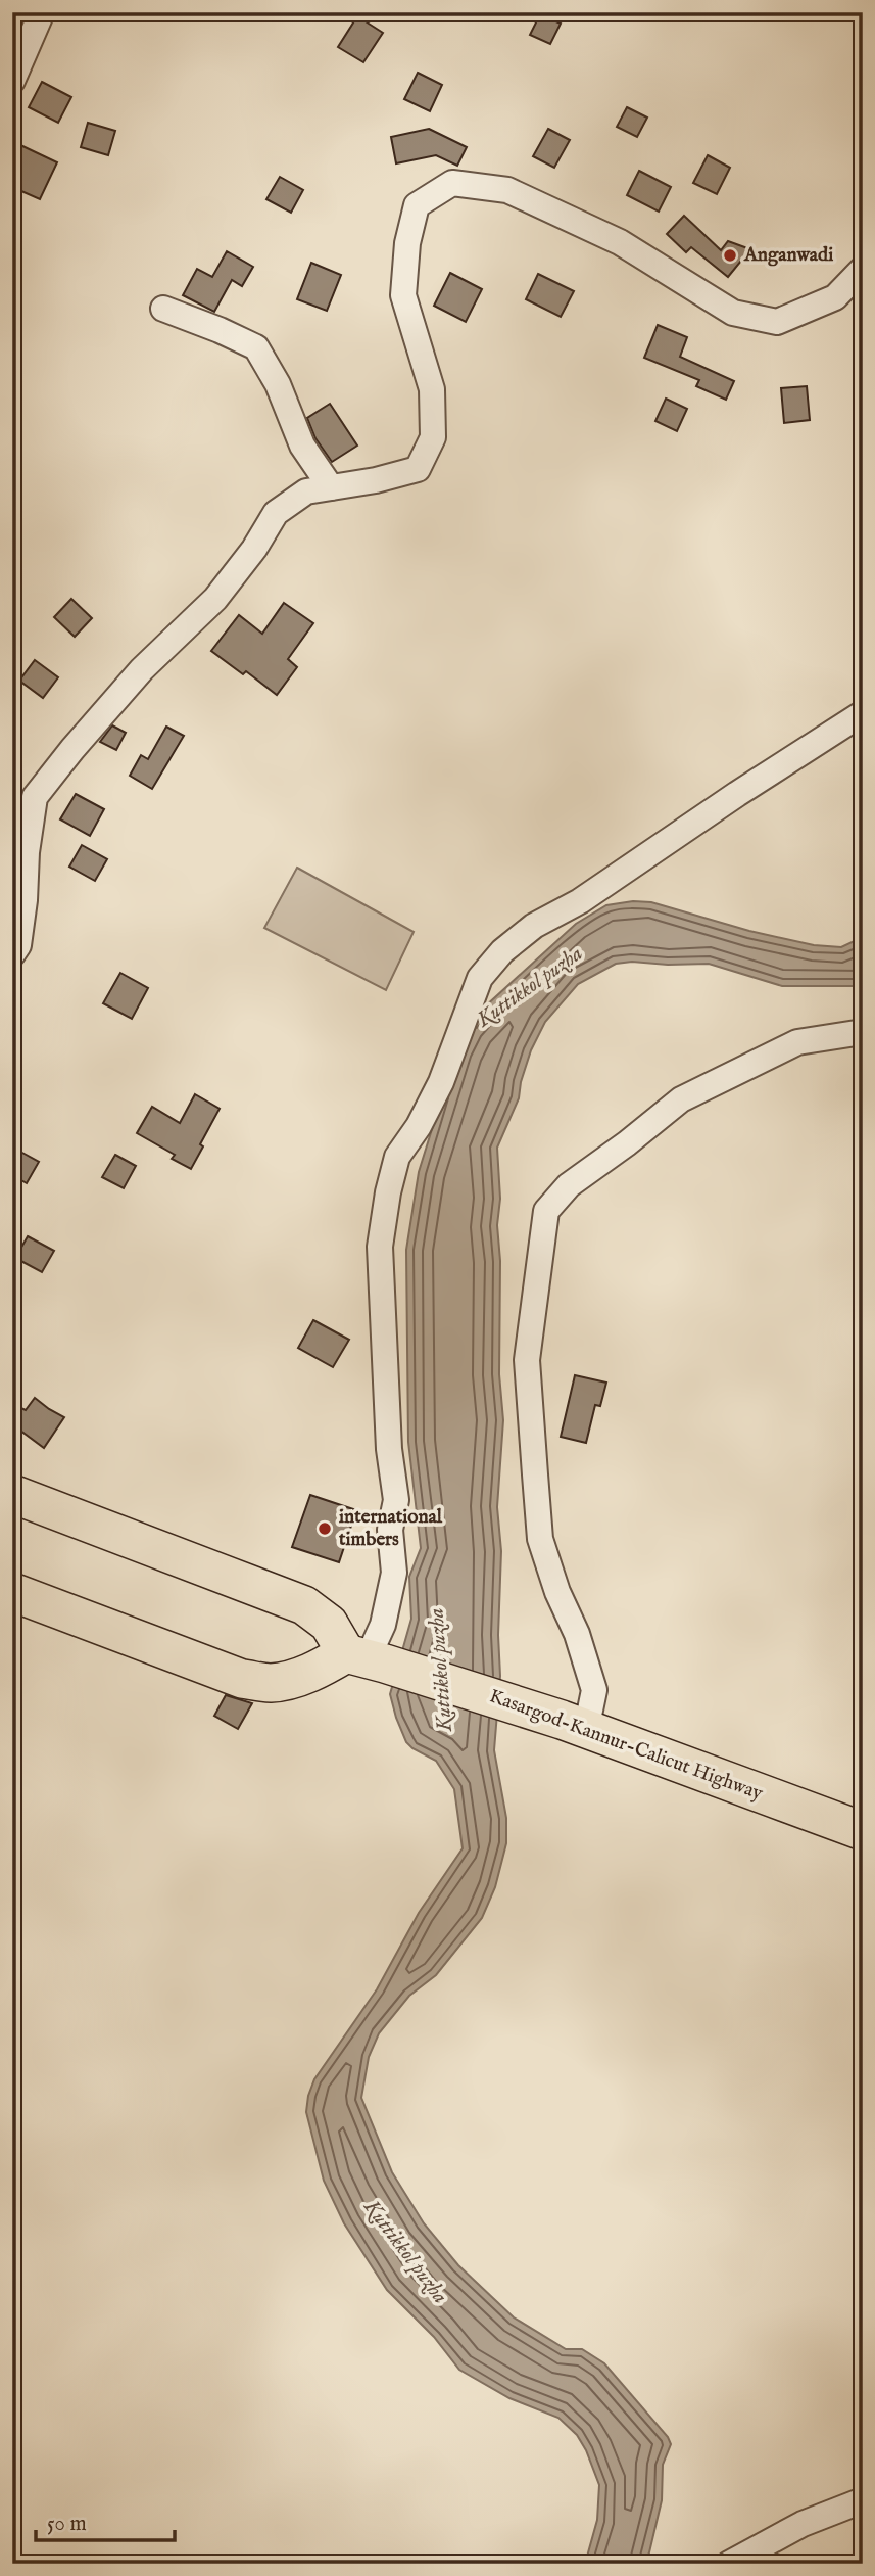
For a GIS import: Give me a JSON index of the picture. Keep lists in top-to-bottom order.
{
  "streets": {
    "highway": ["Kasargod-Kannur-Calicut Highway"]
  },
  "water": ["Kuttikkol puzha"],
  "places": ["Anganwadi", "international timbers"],
  "scale_bar": "50 m"
}
